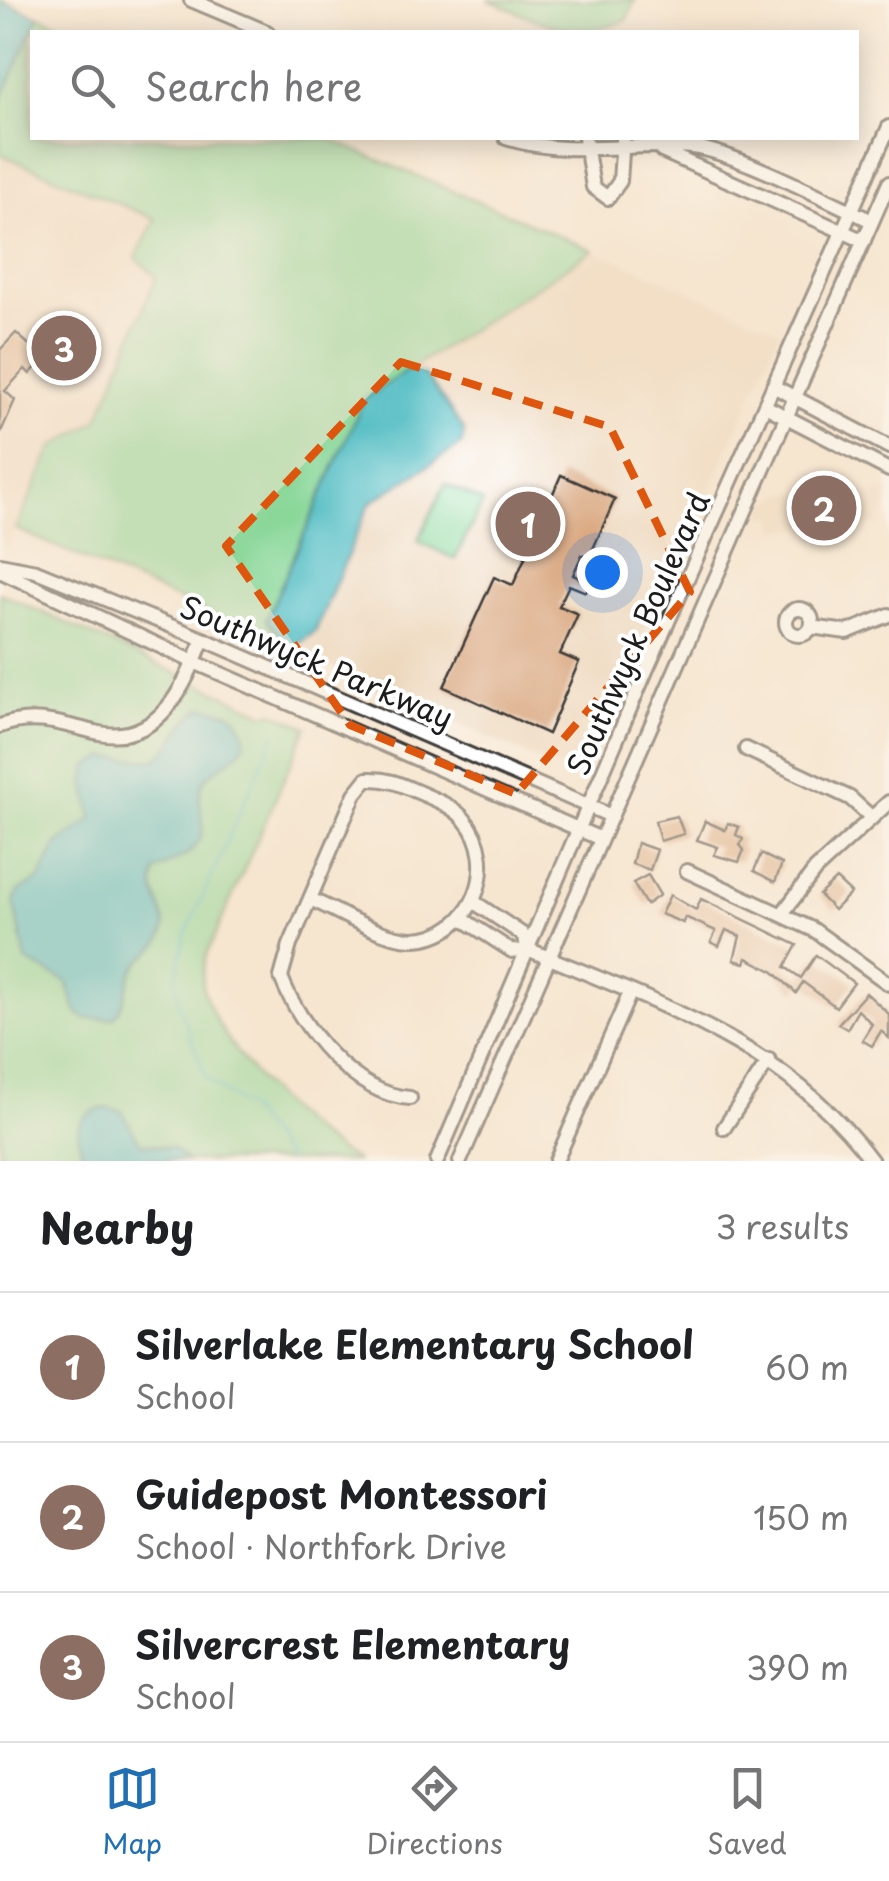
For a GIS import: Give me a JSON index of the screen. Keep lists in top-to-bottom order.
{
  "streets": {
    "street": ["Southwyck Boulevard", "Southwyck Parkway"]
  },
  "crossings": [
    ["Southwyck Boulevard", "Southwyck Parkway"]
  ],
  "page": {
    "search": "Search here",
    "pins": ["3", "2", "1"],
    "heading": ["Nearby", "3 results"],
    "list": [
      {
        "mark": "1",
        "name": "Silverlake Elementary School",
        "note": "School",
        "value": "60 m"
      },
      {
        "mark": "2",
        "name": "Guidepost Montessori",
        "note": "School · Northfork Drive",
        "value": "150 m"
      },
      {
        "mark": "3",
        "name": "Silvercrest Elementary",
        "note": "School",
        "value": "390 m"
      }
    ],
    "nav": ["Map", "Directions", "Saved"]
  }
}
